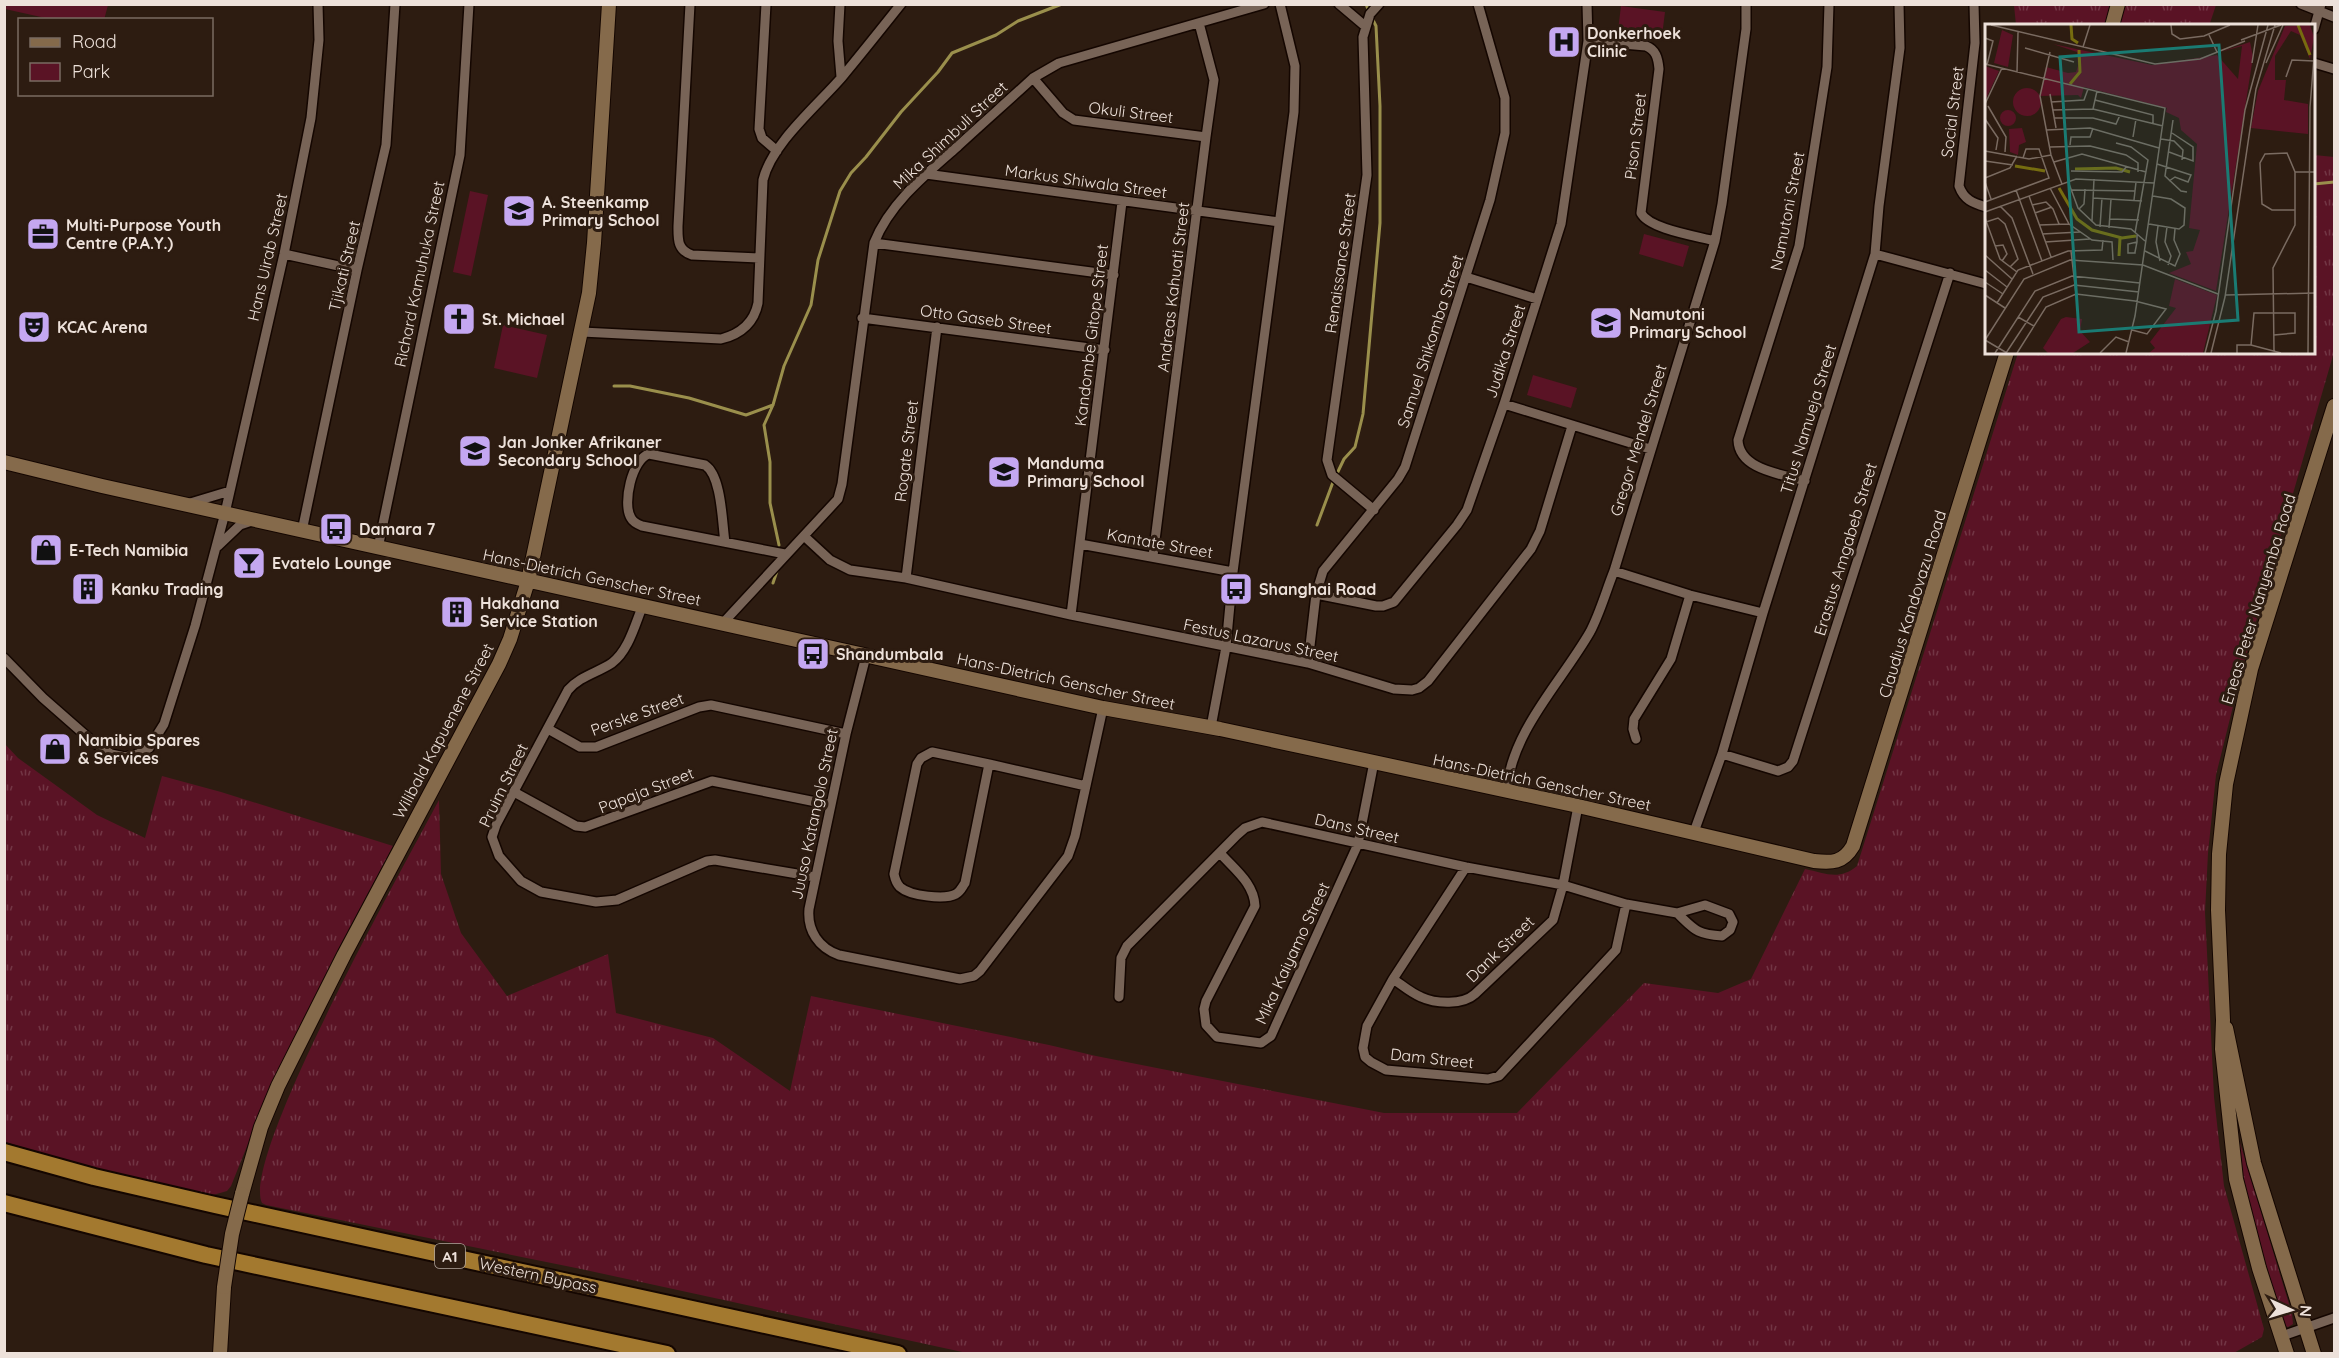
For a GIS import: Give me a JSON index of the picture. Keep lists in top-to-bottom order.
{
  "streets": {
    "highway": ["A1", "Western Bypass"],
    "street": [
      "Okuli Street",
      "Social Street",
      "Mika Shimbuli Street",
      "Pison Street",
      "Markus Shiwala Street",
      "Namutoni Street",
      "Hans Uirab Street",
      "Renaissance Street",
      "Tjikati Street",
      "Richard Kamuhuka Street",
      "Andreas Kahuati Street",
      "Otto Gaseb Street",
      "Kandombe Gitope Street",
      "Samuel Shikomba Street",
      "Judika Street",
      "Titus Namueja Street",
      "Gregor Mendel Street",
      "Rogate Street",
      "Kantate Street",
      "Erastus Amgabeb Street",
      "Hans-Dietrich Genscher Street",
      "Eneas Peter Nanyemba Road",
      "Claudius Kandovazu Road",
      "Festus Lazarus Street",
      "Perske Street",
      "Wilibald Kapuenene Street",
      "Pruim Street",
      "Papaja Street",
      "Juuso Katangolo Street",
      "Dans Street",
      "Dank Street",
      "Mika Kaiyamo Street",
      "Dam Street"
    ]
  },
  "crossings": [
    ["Okuli Street", "Mika Shimbuli Street"],
    ["Okuli Street", "Andreas Kahuati Street"],
    ["Mika Shimbuli Street", "Markus Shiwala Street"],
    ["Mika Shimbuli Street", "Andreas Kahuati Street"],
    ["Mika Shimbuli Street", "Otto Gaseb Street"],
    ["Mika Shimbuli Street", "Hans-Dietrich Genscher Street"],
    ["Mika Shimbuli Street", "Festus Lazarus Street"],
    ["Pison Street", "Judika Street"],
    ["Pison Street", "Gregor Mendel Street"],
    ["Markus Shiwala Street", "Andreas Kahuati Street"],
    ["Markus Shiwala Street", "Kandombe Gitope Street"],
    ["Namutoni Street", "Titus Namueja Street"],
    ["Hans Uirab Street", "Hans-Dietrich Genscher Street"],
    ["Renaissance Street", "Samuel Shikomba Street"],
    ["Tjikati Street", "Hans-Dietrich Genscher Street"],
    ["Richard Kamuhuka Street", "Hans-Dietrich Genscher Street"],
    ["Andreas Kahuati Street", "Kantate Street"],
    ["Otto Gaseb Street", "Kandombe Gitope Street"],
    ["Otto Gaseb Street", "Rogate Street"],
    ["Kandombe Gitope Street", "Kantate Street"],
    ["Kandombe Gitope Street", "Festus Lazarus Street"],
    ["Samuel Shikomba Street", "Judika Street"],
    ["Samuel Shikomba Street", "Festus Lazarus Street"],
    ["Titus Namueja Street", "Erastus Amgabeb Street"],
    ["Titus Namueja Street", "Hans-Dietrich Genscher Street"],
    ["Gregor Mendel Street", "Hans-Dietrich Genscher Street"],
    ["Rogate Street", "Festus Lazarus Street"],
    ["Hans-Dietrich Genscher Street", "Claudius Kandovazu Road"],
    ["Hans-Dietrich Genscher Street", "Wilibald Kapuenene Street"],
    ["Hans-Dietrich Genscher Street", "Pruim Street"],
    ["Hans-Dietrich Genscher Street", "Juuso Katangolo Street"],
    ["Hans-Dietrich Genscher Street", "Dank Street"],
    ["Hans-Dietrich Genscher Street", "Mika Kaiyamo Street"],
    ["Perske Street", "Pruim Street"],
    ["Perske Street", "Juuso Katangolo Street"],
    ["Pruim Street", "Papaja Street"],
    ["Pruim Street", "Juuso Katangolo Street"],
    ["Papaja Street", "Juuso Katangolo Street"],
    ["Dans Street", "Dank Street"],
    ["Dans Street", "Mika Kaiyamo Street"],
    ["Dans Street", "Dam Street"],
    ["Dank Street", "Dam Street"]
  ],
  "places": {
    "hospital": ["Donkerhoek Clinic"],
    "school or university": [
      "A. Steenkamp Primary School",
      "Namutoni Primary School",
      "Jan Jonker Afrikaner Secondary School",
      "Manduma Primary School"
    ],
    "office": ["Multi-Purpose Youth Centre (P.A.Y.)"],
    "church": ["St. Michael"],
    "theatre": ["KCAC Arena"],
    "bus stop": ["Damara 7", "Shanghai Road", "Shandumbala"],
    "shop": ["E-Tech Namibia", "Namibia Spares & Services"],
    "bar": ["Evatelo Lounge"],
    "building": ["Kanku Trading", "Hakahana Service Station"]
  },
  "legend": ["Road", "Park"],
  "north": "right"
}
